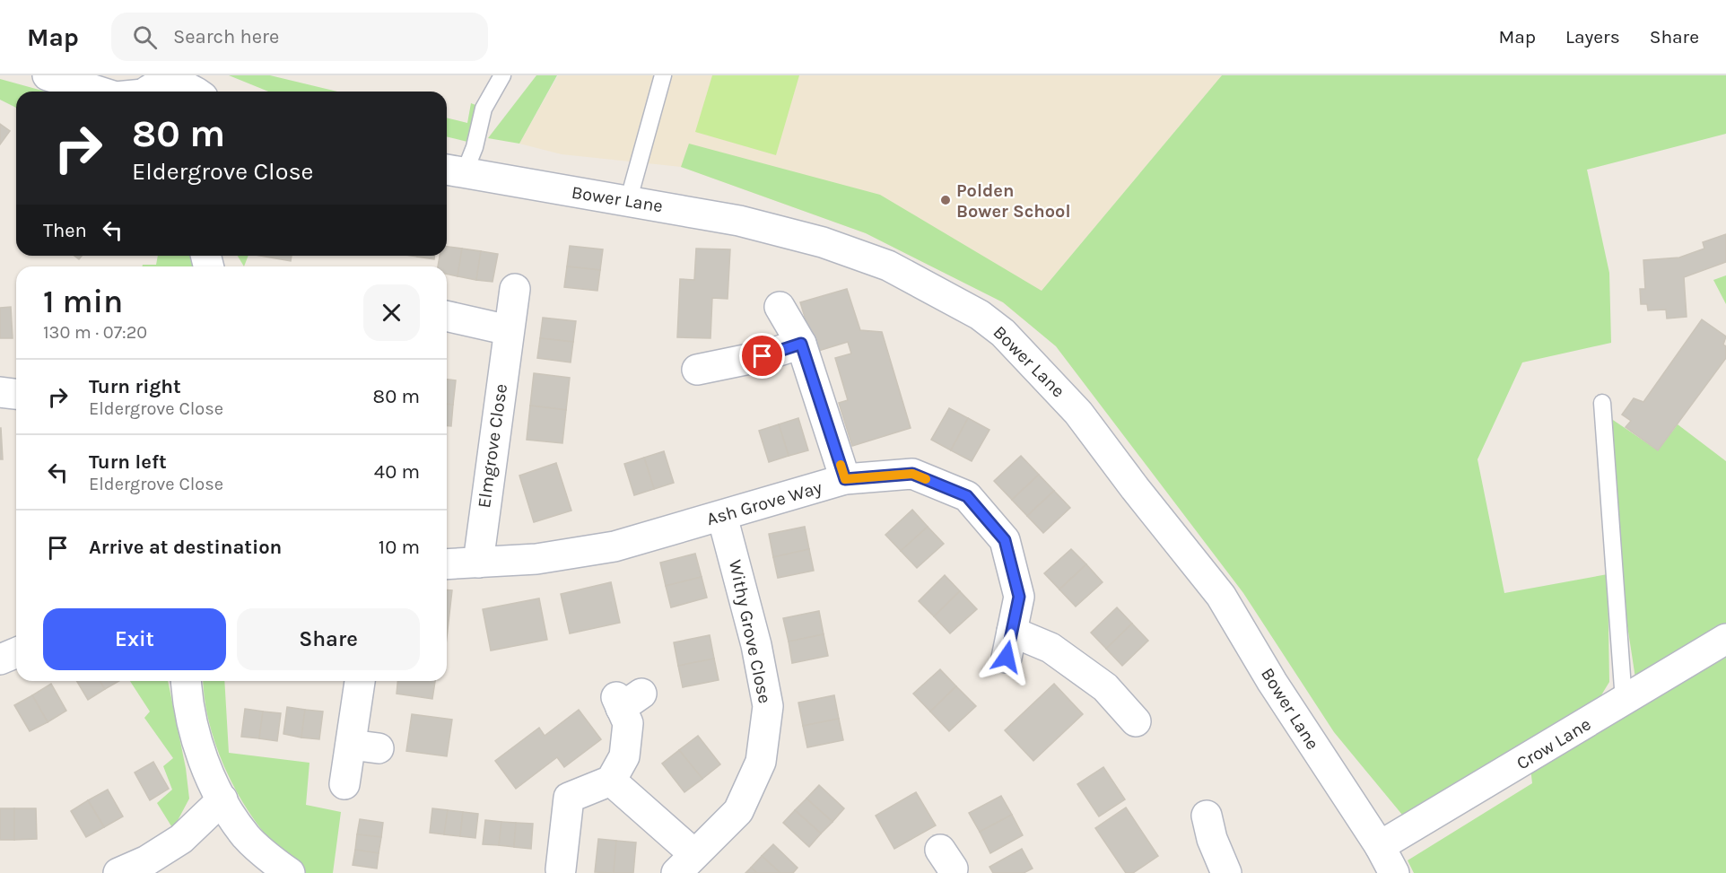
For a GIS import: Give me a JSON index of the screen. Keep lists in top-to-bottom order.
{
  "streets": {
    "street": [
      "Bower Lane",
      "Elmgrove Close",
      "Ash Grove Way",
      "Withy Grove Close",
      "Crow Lane"
    ]
  },
  "crossings": [
    ["Bower Lane", "Crow Lane"],
    ["Elmgrove Close", "Ash Grove Way"],
    ["Ash Grove Way", "Withy Grove Close"]
  ],
  "places": ["Polden Bower School"],
  "page": {
    "header": "Map",
    "search": "Search here",
    "nav": ["Map", "Layers", "Share"],
    "turn": ["80 m", "Eldergrove Close"],
    "then": "Then",
    "heading": ["1 min", "130 m · 07:20"],
    "list": [
      {
        "name": "Turn right",
        "note": "Eldergrove Close",
        "value": "80 m"
      },
      {
        "name": "Turn left",
        "note": "Eldergrove Close",
        "value": "40 m"
      },
      {
        "name": "Arrive at destination",
        "value": "10 m"
      }
    ],
    "buttons": ["Exit", "Share"]
  }
}
